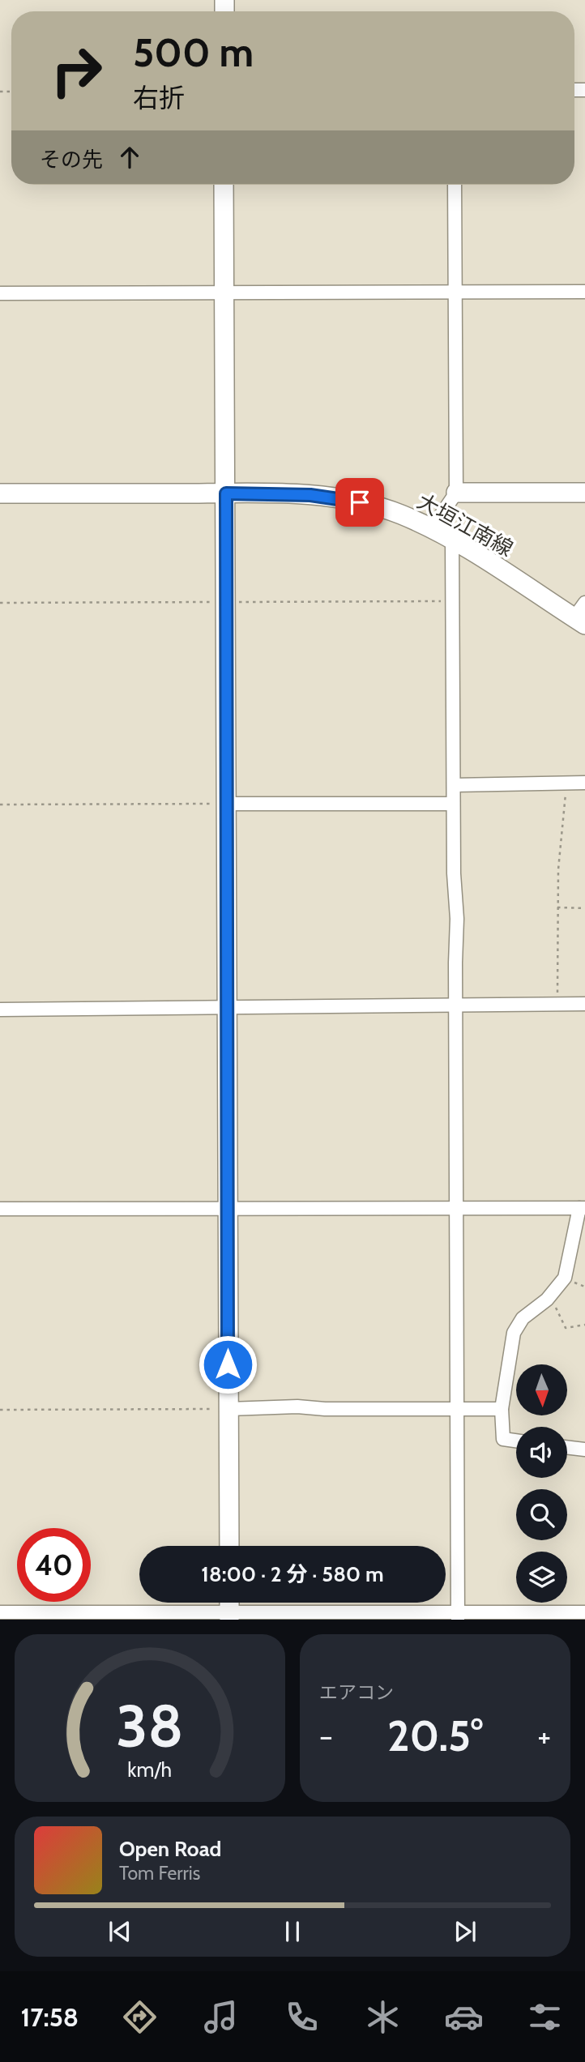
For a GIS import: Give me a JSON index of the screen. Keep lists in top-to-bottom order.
{
  "streets": {
    "street": ["大垣江南線"]
  },
  "north": "bottom",
  "page": {
    "turn": ["500 m", "右折"],
    "then": "その先",
    "limit": "40",
    "trip": "18:00 · 2 分 · 580 m",
    "tile": "エアコン",
    "heat": ["−", "20.5°", "+"],
    "song": ["Open Road", "Tom Ferris"],
    "tabs": "17:58",
    "gauge": ["38", "km/h"]
  }
}
